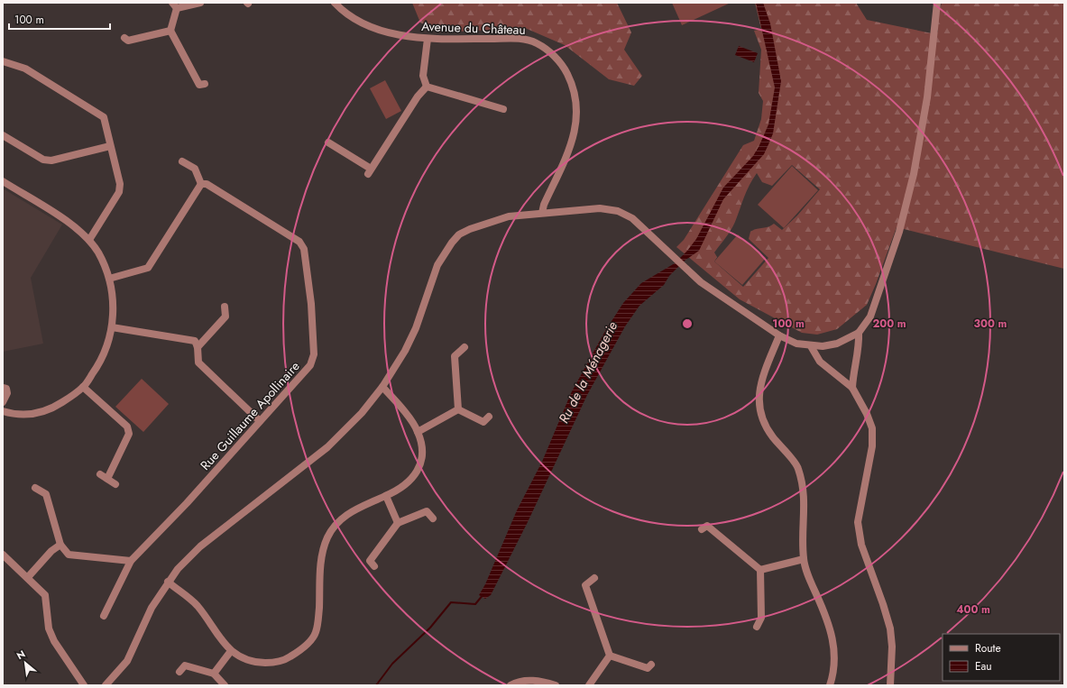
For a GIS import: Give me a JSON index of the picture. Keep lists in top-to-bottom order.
{
  "streets": {
    "street": ["Avenue du Château", "Rue Guillaume Apollinaire"]
  },
  "water": ["Ru de la Ménagerie"],
  "legend": ["Route", "Eau"],
  "scale_bar": "100 m",
  "north": "top left",
  "rings": [
    "100 m",
    "200 m",
    "300 m",
    "400 m"
  ]
}
